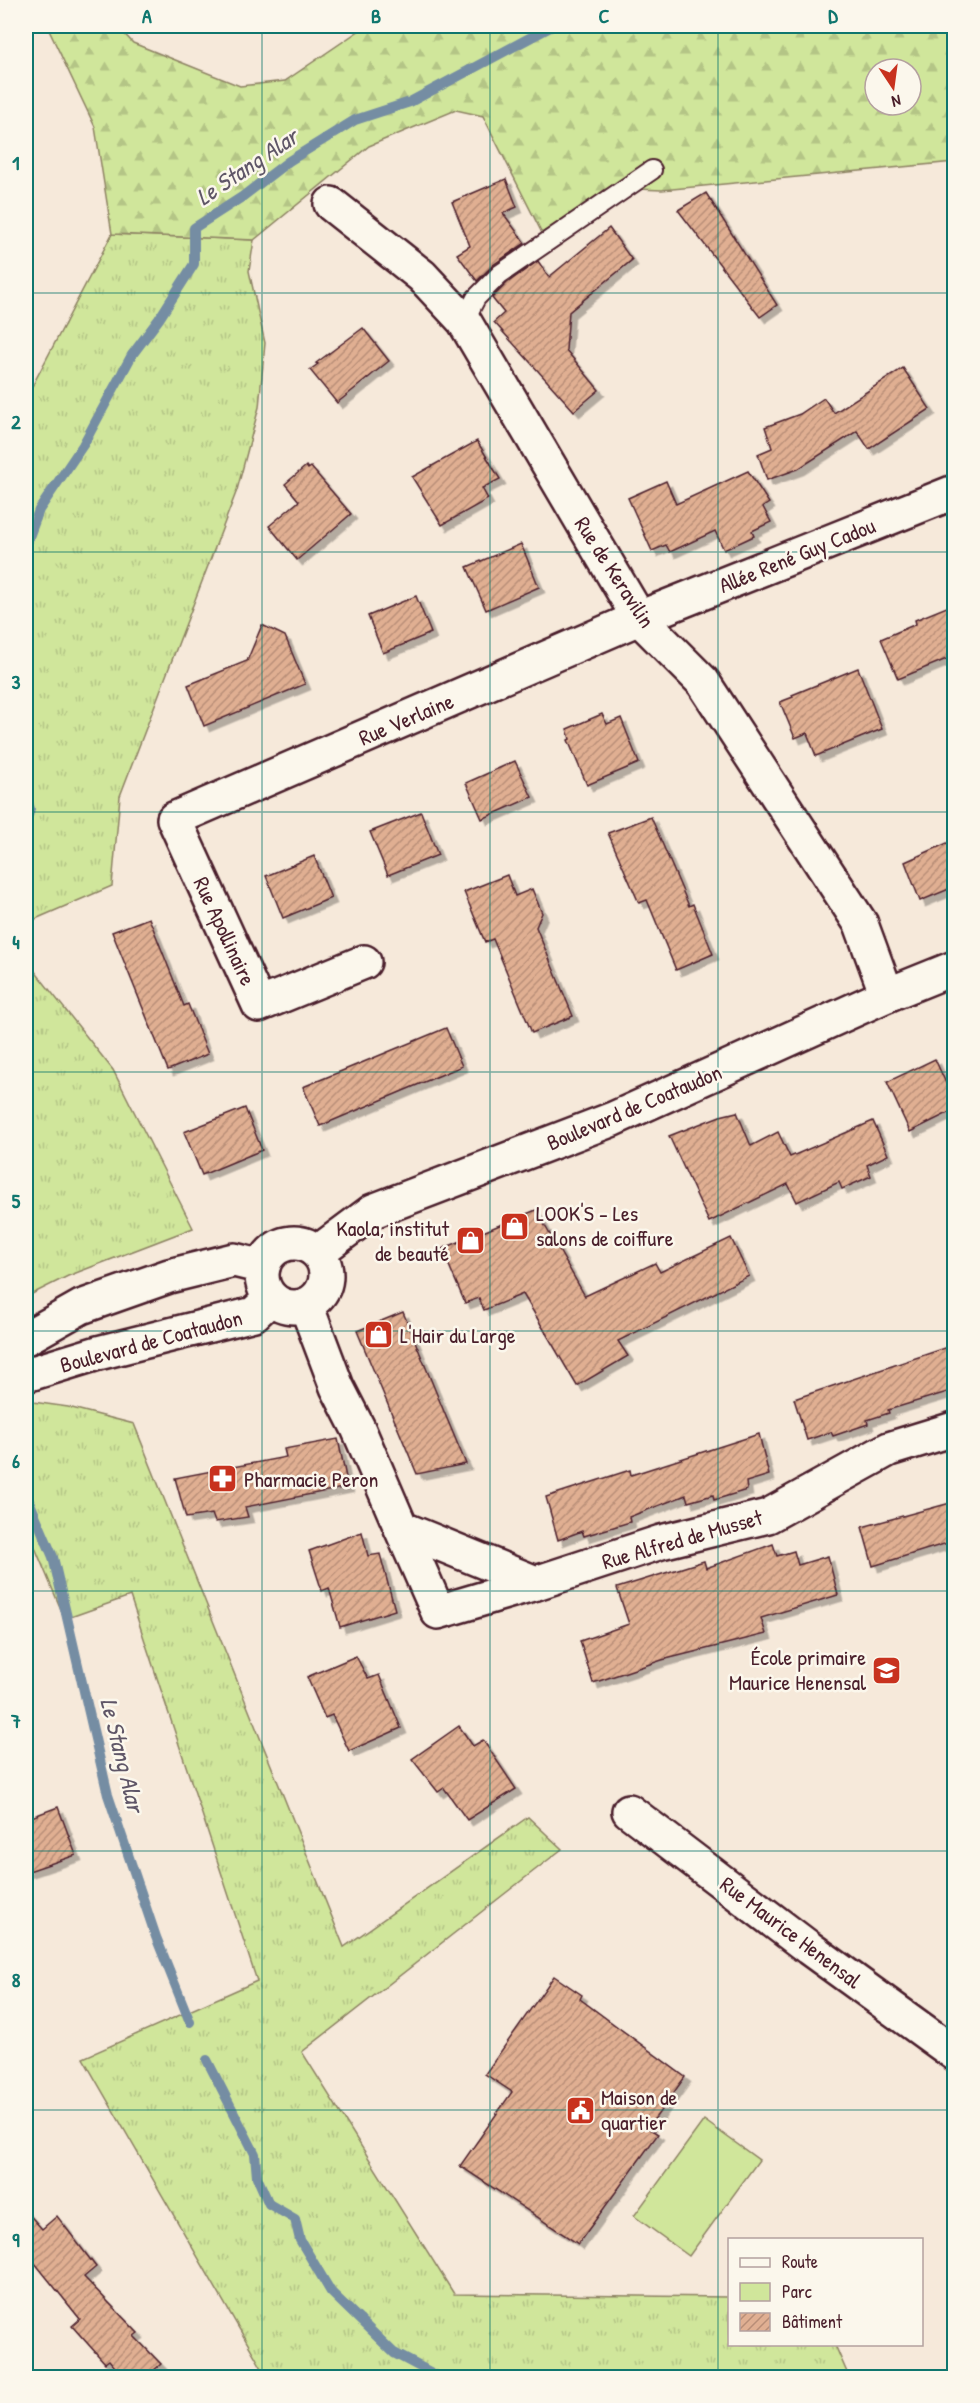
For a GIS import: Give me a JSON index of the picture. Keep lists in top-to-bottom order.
{
  "streets": {
    "street": [
      "Allée René Guy Cadou",
      "Rue de Keravilin",
      "Rue Verlaine",
      "Rue Apollinaire",
      "Boulevard de Coataudon",
      "Rue Alfred de Musset",
      "Rue Maurice Henensal"
    ]
  },
  "crossings": [
    ["Allée René Guy Cadou", "Rue de Keravilin"],
    ["Allée René Guy Cadou", "Rue Verlaine"],
    ["Rue de Keravilin", "Rue Verlaine"],
    ["Rue de Keravilin", "Boulevard de Coataudon"],
    ["Rue Verlaine", "Rue Apollinaire"],
    ["Boulevard de Coataudon", "Rue Alfred de Musset"]
  ],
  "water": ["Le Stang Alar"],
  "places": {
    "shop": ["LOOK'S - Les salons de coiffure", "Kaola, institut de beauté", "L'Hair du Large"],
    "pharmacy": ["Pharmacie Peron"],
    "school or university": ["École primaire Maurice Henensal"],
    "public building": ["Maison de quartier"]
  },
  "legend": ["Route", "Parc", "Bâtiment"],
  "north": "bottom",
  "grid": {
    "columns": [
      "A",
      "B",
      "C",
      "D"
    ],
    "rows": [
      "1",
      "2",
      "3",
      "4",
      "5",
      "6",
      "7",
      "8",
      "9"
    ]
  }
}
